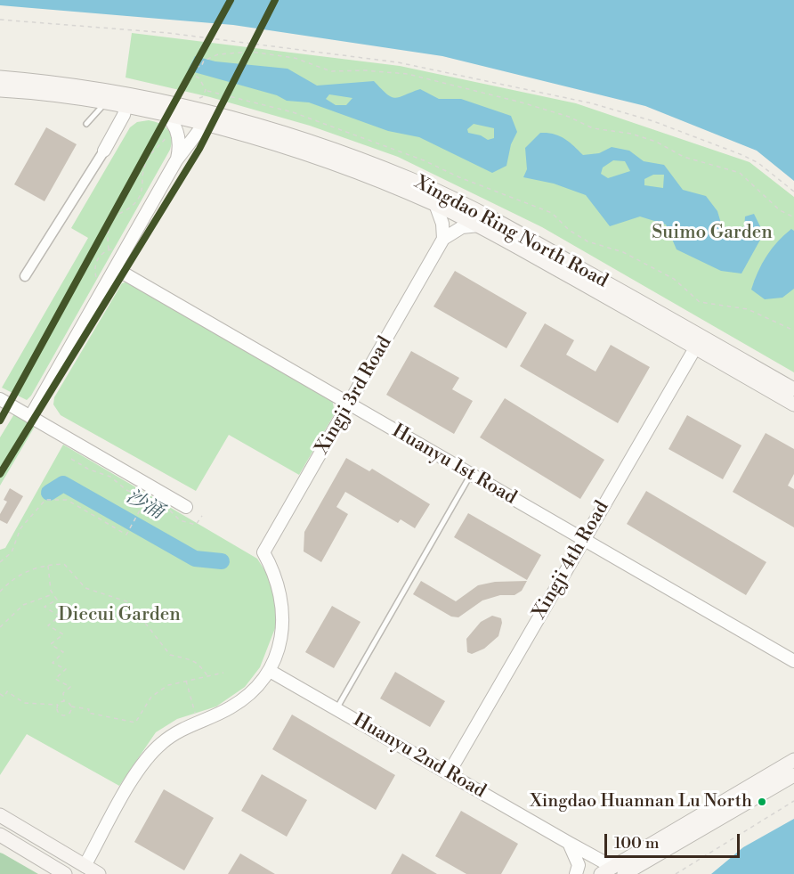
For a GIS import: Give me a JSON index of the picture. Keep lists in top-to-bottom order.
{
  "streets": {
    "main road": ["Xingdao Ring North Road"],
    "street": [
      "Xingji 3rd Road",
      "Huanyu 1st Road",
      "Xingji 4th Road",
      "Huanyu 2nd Road"
    ]
  },
  "crossings": [
    ["Xingdao Ring North Road", "Xingji 4th Road"],
    ["Xingji 3rd Road", "Huanyu 1st Road"],
    ["Xingji 3rd Road", "Huanyu 2nd Road"],
    ["Huanyu 1st Road", "Xingji 4th Road"],
    ["Xingji 4th Road", "Huanyu 2nd Road"]
  ],
  "water": ["沙涌"],
  "parks": ["Suimo Garden", "Diecui Garden"],
  "places": ["Xingdao Huannan Lu North"],
  "scale_bar": "100 m"
}
